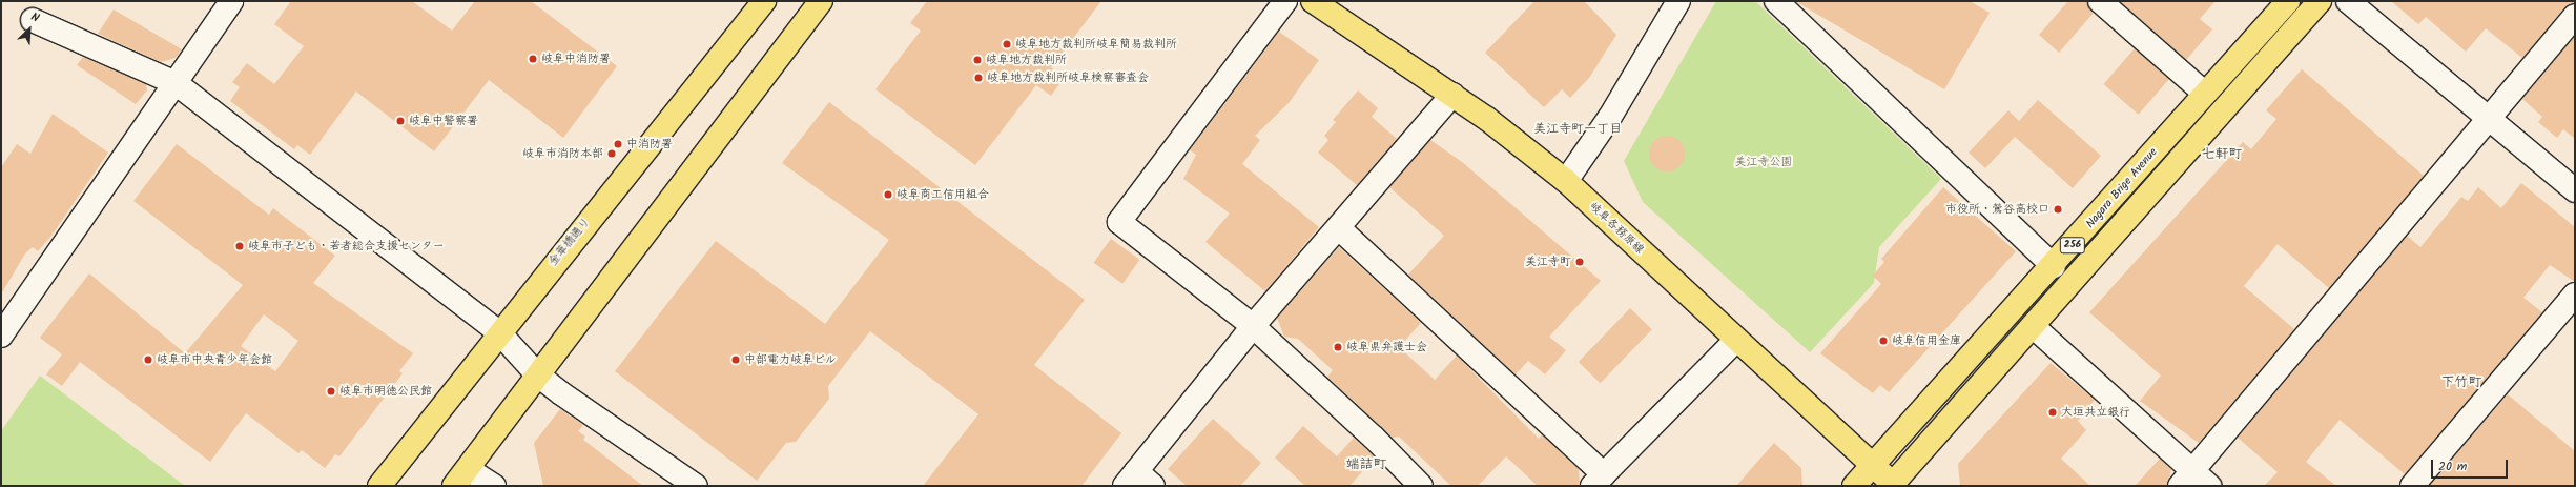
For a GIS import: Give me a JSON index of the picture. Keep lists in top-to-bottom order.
{
  "streets": {
    "main road": [
      "Nagara Brige Avenue",
      "岐阜各務原線",
      "金華橋通り",
      "256"
    ]
  },
  "crossings": [
    ["Nagara Brige Avenue", "岐阜各務原線"]
  ],
  "districts": [
    "美江寺町一丁目",
    "七軒町",
    "下竹町",
    "端詰町"
  ],
  "parks": ["美江寺公園"],
  "places": [
    "岐阜地方裁判所岐阜簡易裁判所",
    "岐阜中消防署",
    "岐阜地方裁判所",
    "岐阜地方裁判所岐阜検察審査会",
    "岐阜中警察署",
    "中消防署",
    "岐阜市消防本部",
    "岐阜商工信用組合",
    "市役所・鶯谷高校口",
    "岐阜市子ども・若者総合支援センター",
    "美江寺町",
    "岐阜信用金庫",
    "岐阜県弁護士会",
    "岐阜市中央青少年会館",
    "中部電力岐阜ビル",
    "岐阜市明徳公民館",
    "大垣共立銀行"
  ],
  "scale_bar": "20 m",
  "north": "top right"
}
